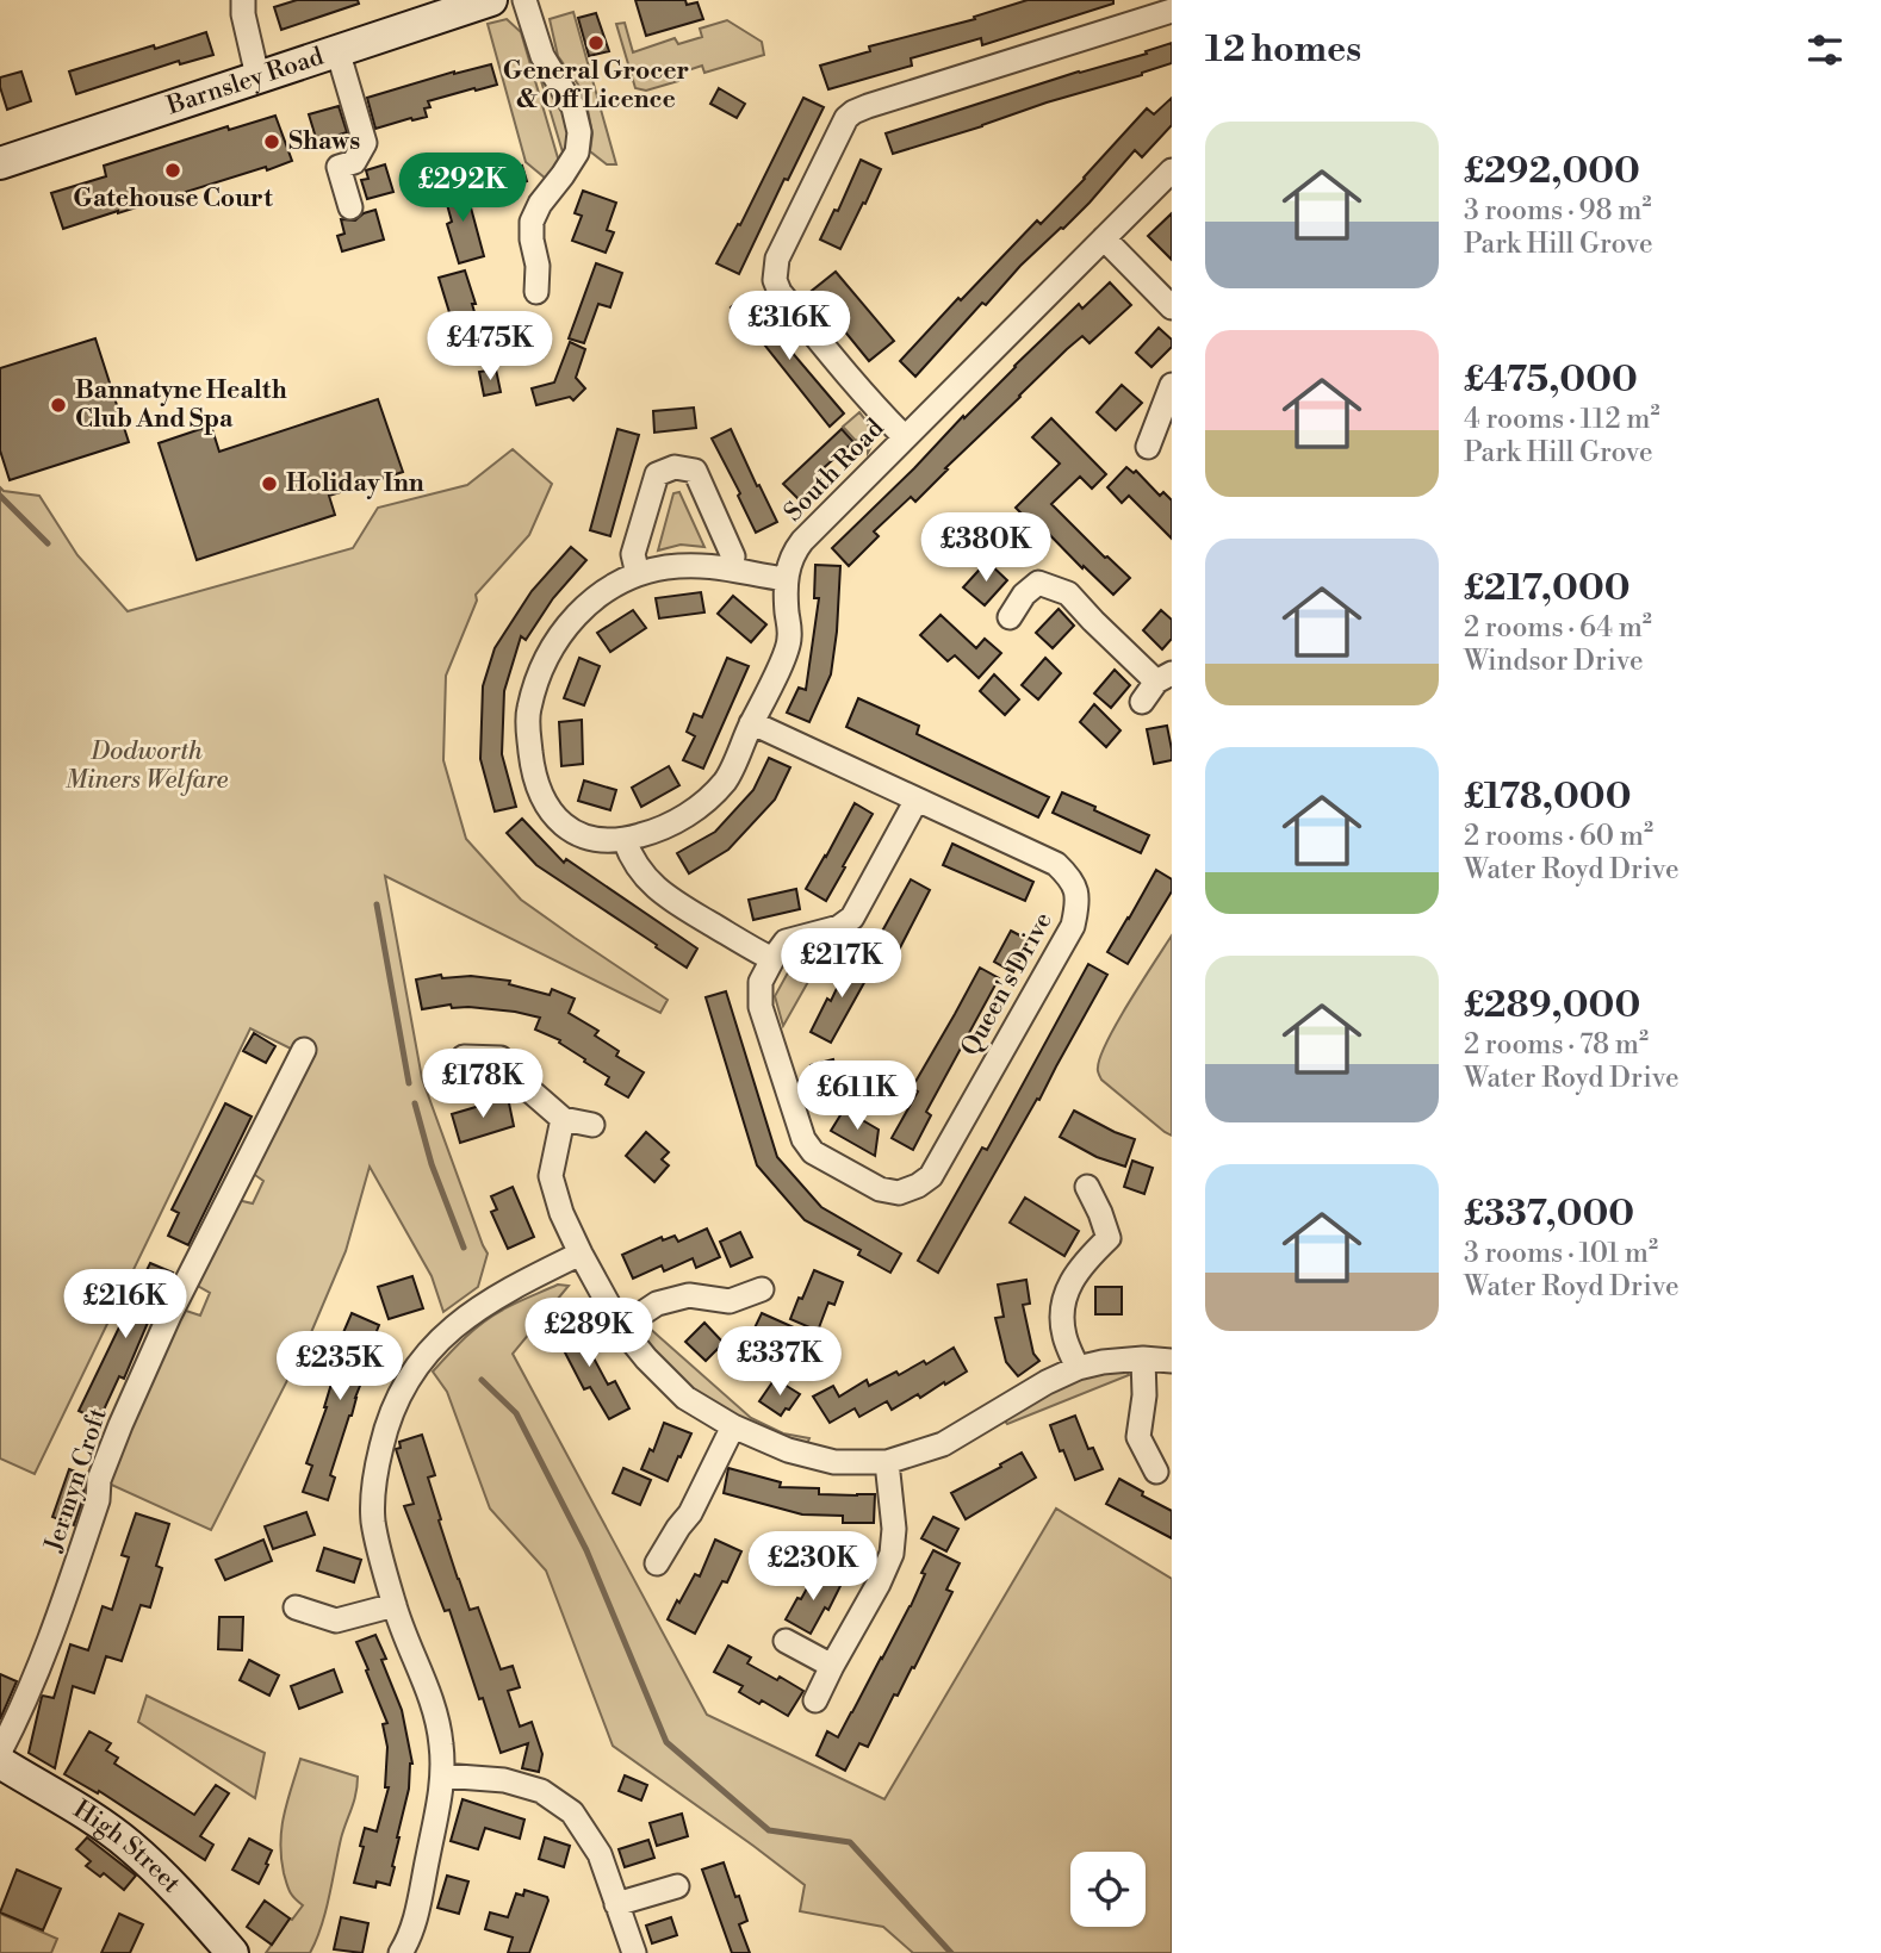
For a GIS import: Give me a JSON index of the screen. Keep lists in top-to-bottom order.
{
  "streets": {
    "main road": ["Barnsley Road", "High Street"],
    "street": ["South Road", "Queen's Drive", "Jermyn Croft"]
  },
  "crossings": [
    ["South Road", "Queen's Drive"]
  ],
  "parks": ["Dodworth Miners Welfare"],
  "places": [
    "General Grocer & Off Licence",
    "Shaws",
    "Gatehouse Court",
    "Bannatyne Health Club And Spa",
    "Holiday Inn"
  ],
  "page": {
    "heading": "12 homes",
    "list": [
      {
        "name": "£292,000",
        "note": "3 rooms · 98 m² · Park Hill Grove"
      },
      {
        "name": "£475,000",
        "note": "4 rooms · 112 m² · Park Hill Grove"
      },
      {
        "name": "£217,000",
        "note": "2 rooms · 64 m² · Windsor Drive"
      },
      {
        "name": "£178,000",
        "note": "2 rooms · 60 m² · Water Royd Drive"
      },
      {
        "name": "£289,000",
        "note": "2 rooms · 78 m² · Water Royd Drive"
      },
      {
        "name": "£337,000",
        "note": "3 rooms · 101 m² · Water Royd Drive"
      }
    ],
    "price": [
      "£292K",
      "£316K",
      "£475K",
      "£380K",
      "£217K",
      "£178K",
      "£611K",
      "£216K",
      "£289K",
      "£337K",
      "£235K",
      "£230K"
    ]
  }
}
